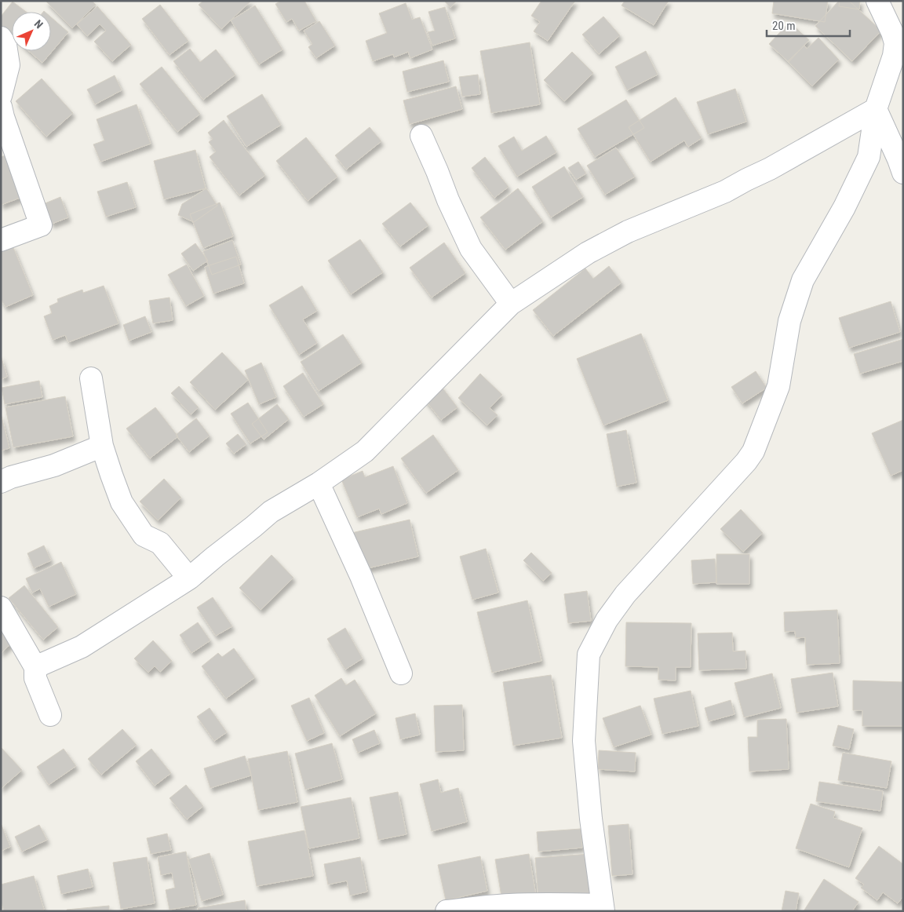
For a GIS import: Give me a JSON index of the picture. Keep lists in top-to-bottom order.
{
  "scale_bar": "20 m",
  "north": "top right"
}
